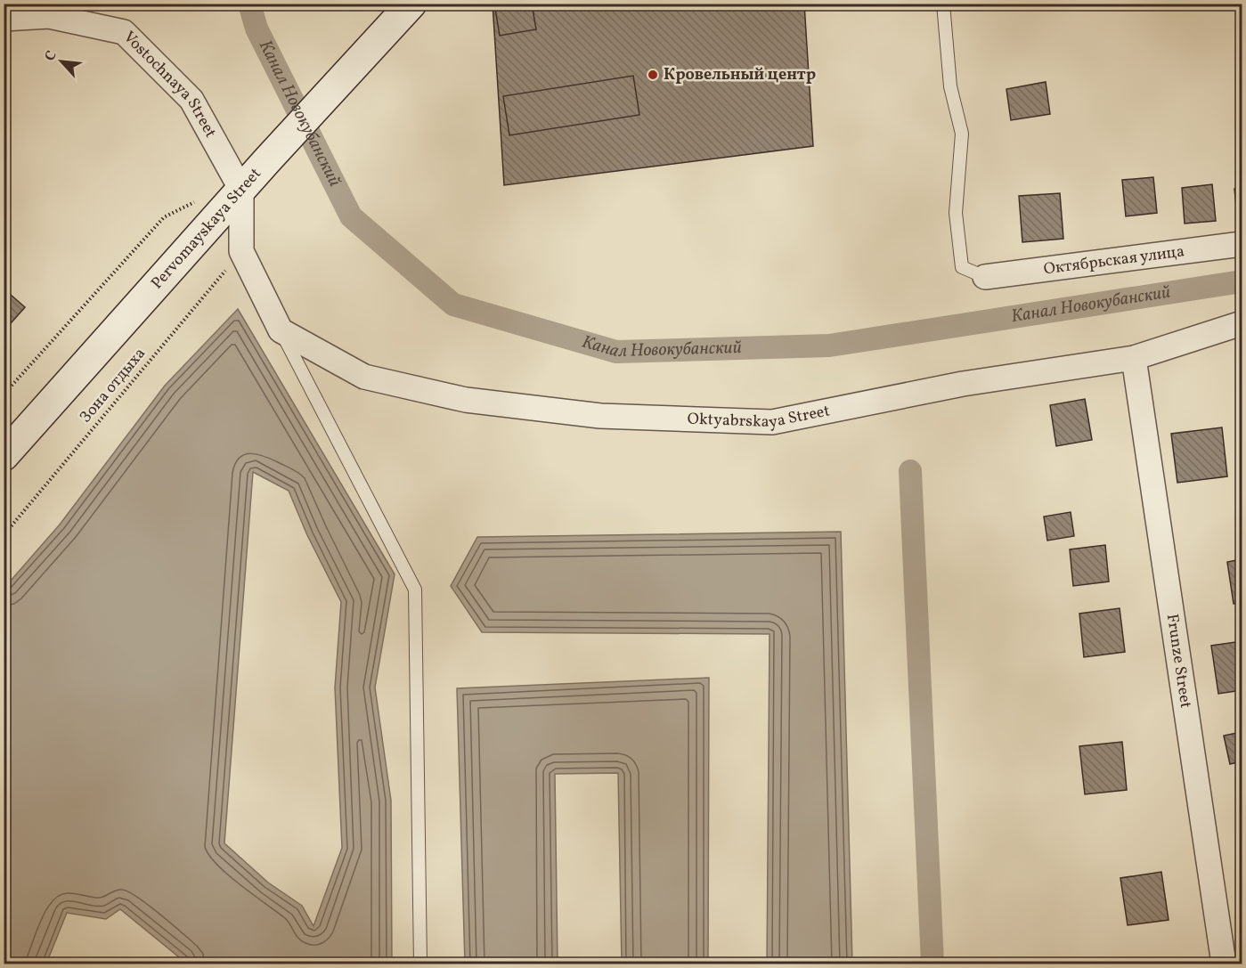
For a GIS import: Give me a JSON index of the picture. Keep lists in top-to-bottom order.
{
  "streets": {
    "main road": ["Pervomayskaya Street"],
    "street": [
      "Vostochnaya Street",
      "Октябрьская улица",
      "Oktyabrskaya Street",
      "Frunze Street"
    ],
    "path": ["Зона отдыха"]
  },
  "crossings": [
    ["Vostochnaya Street", "Pervomayskaya Street"],
    ["Oktyabrskaya Street", "Frunze Street"]
  ],
  "water": ["Канал Новокубанский"],
  "places": ["Кровельный центр"],
  "north": "top left"
}
